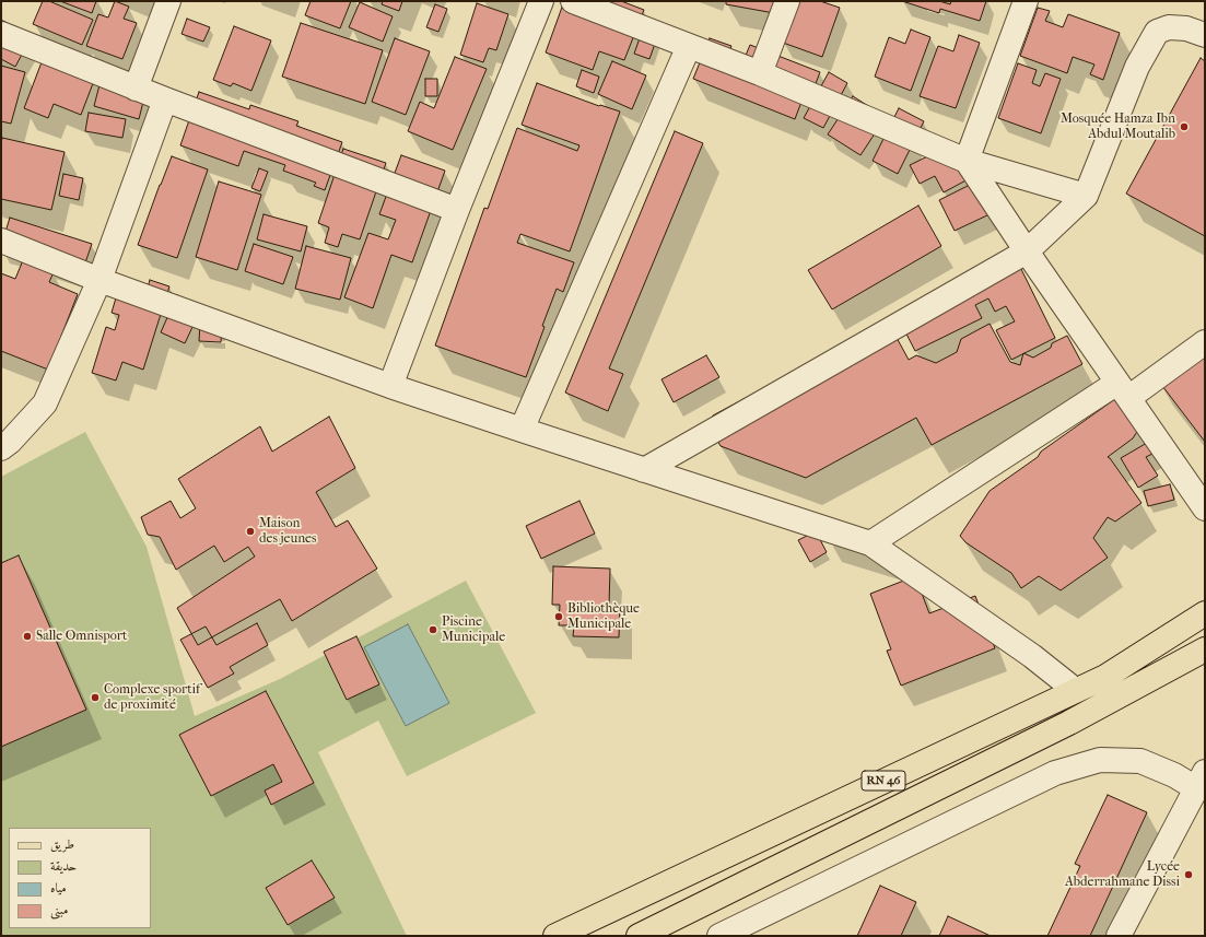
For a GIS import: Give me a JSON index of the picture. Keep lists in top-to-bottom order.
{
  "streets": {
    "main road": ["RN 46"]
  },
  "places": [
    "Mosquée Hamza Ibn Abdul Moutalib",
    "Maison des jeunes",
    "Bibliothèque Municipale",
    "Piscine Municipale",
    "Salle Omnisport",
    "Complexe sportif de proximité",
    "Lycée Abderrahmane Dissi"
  ],
  "legend": [
    "طريق",
    "حديقة",
    "مياه",
    "مبنى"
  ]
}
